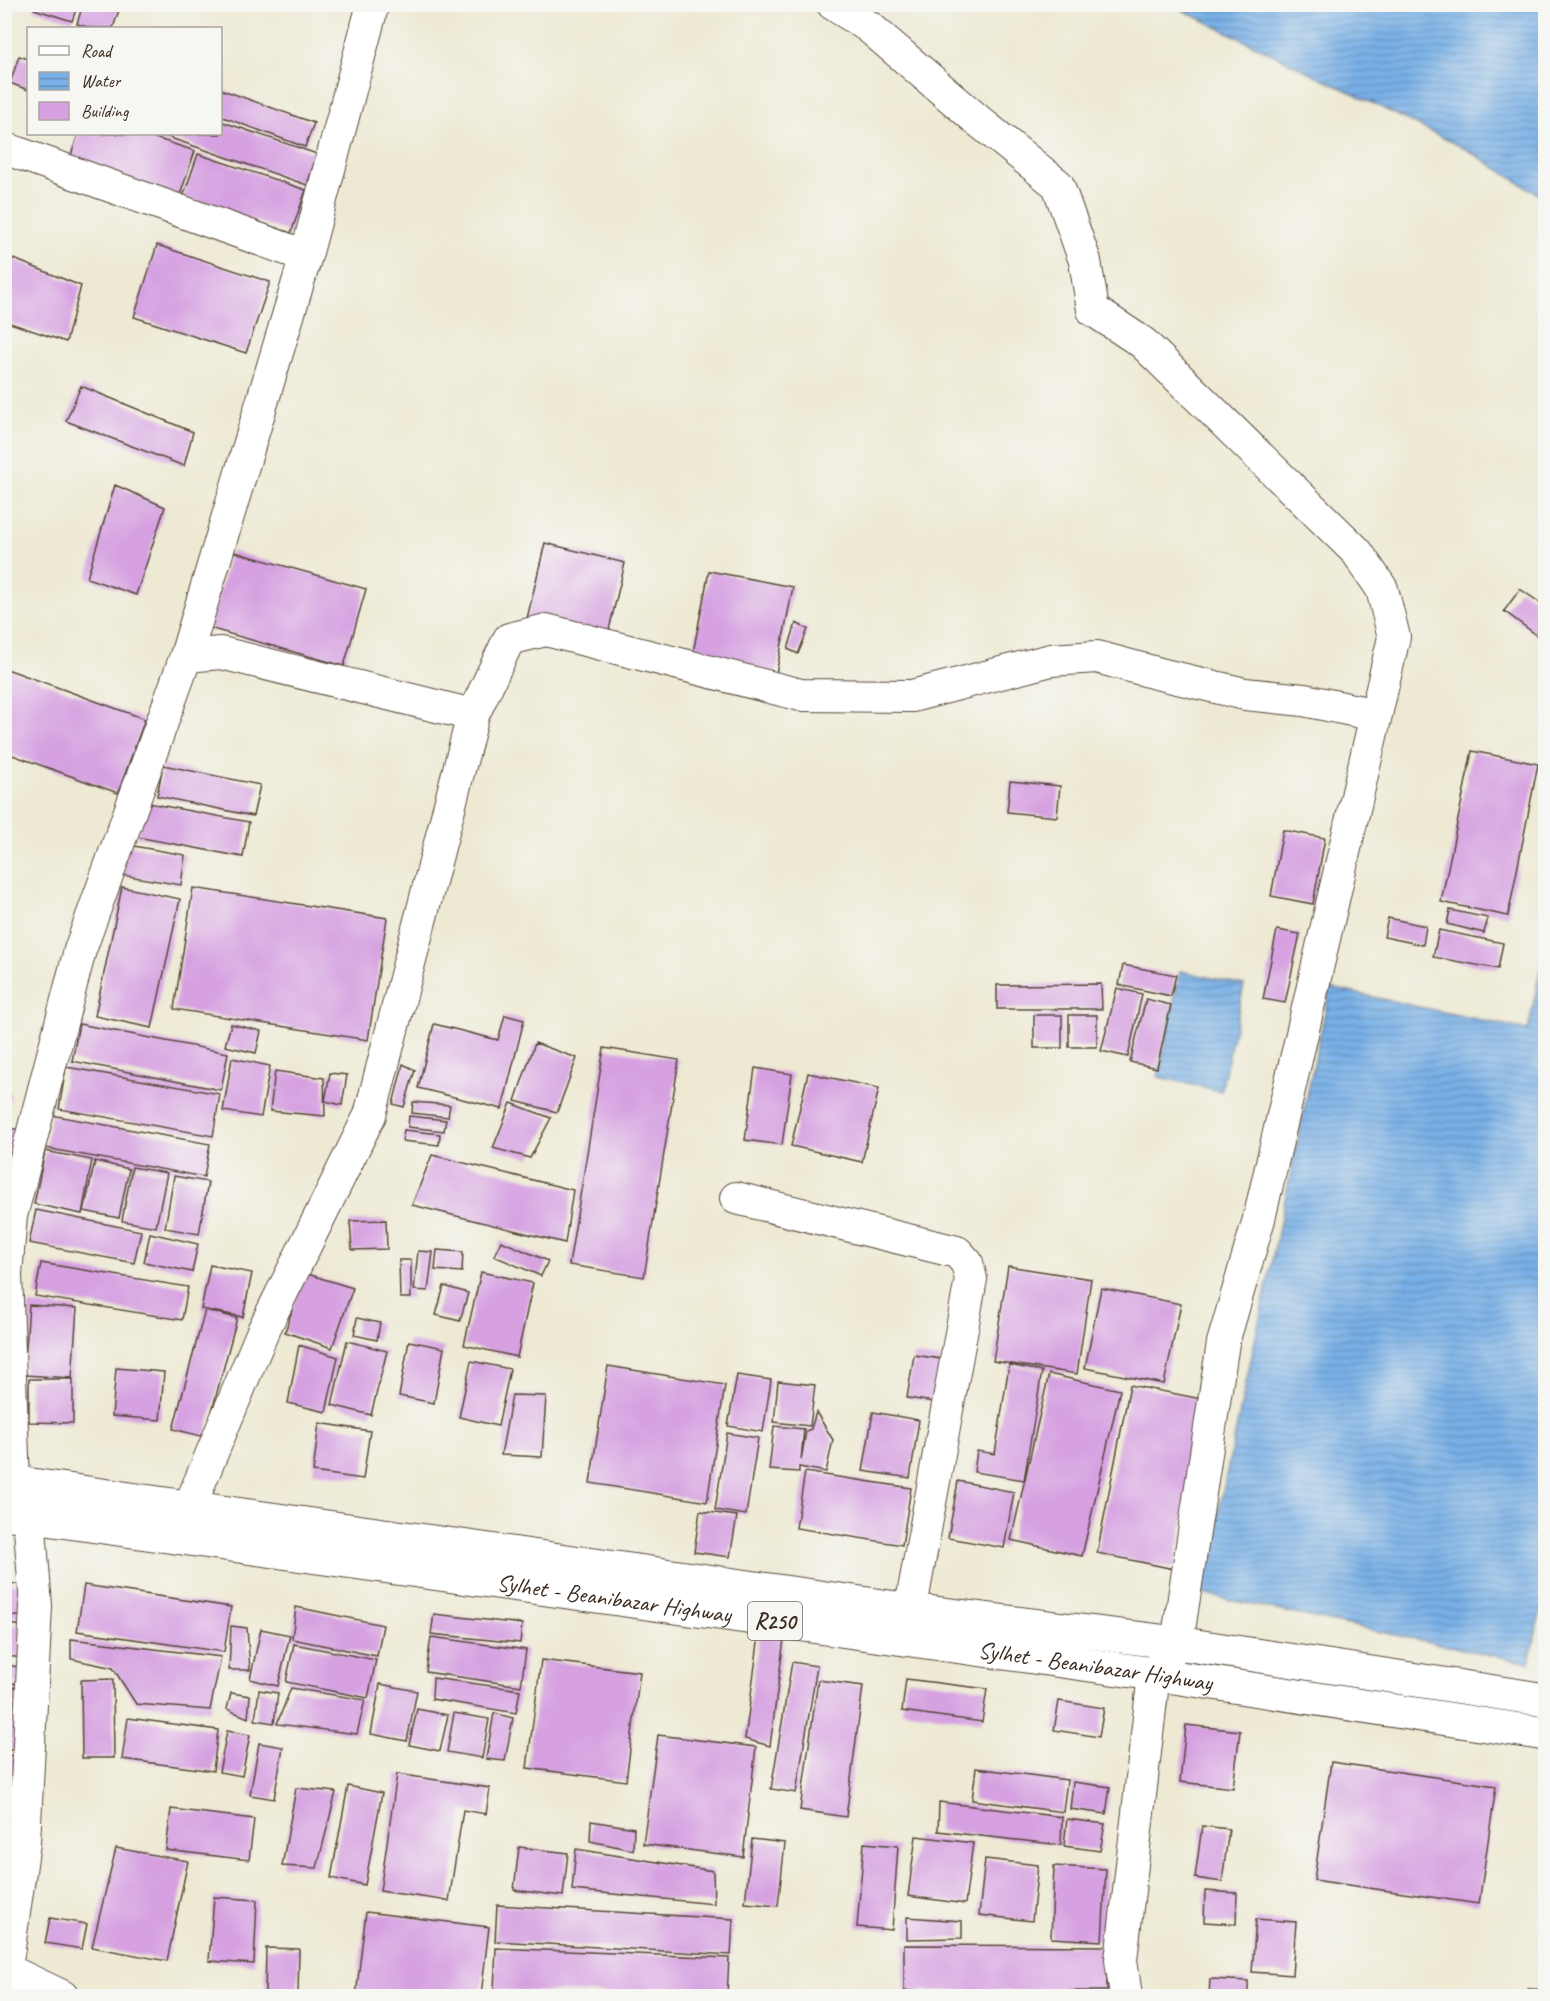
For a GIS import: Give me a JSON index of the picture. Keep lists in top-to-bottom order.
{
  "streets": {
    "main road": ["Sylhet - Beanibazar Highway", "R250"]
  },
  "legend": ["Road", "Water", "Building"]
}
